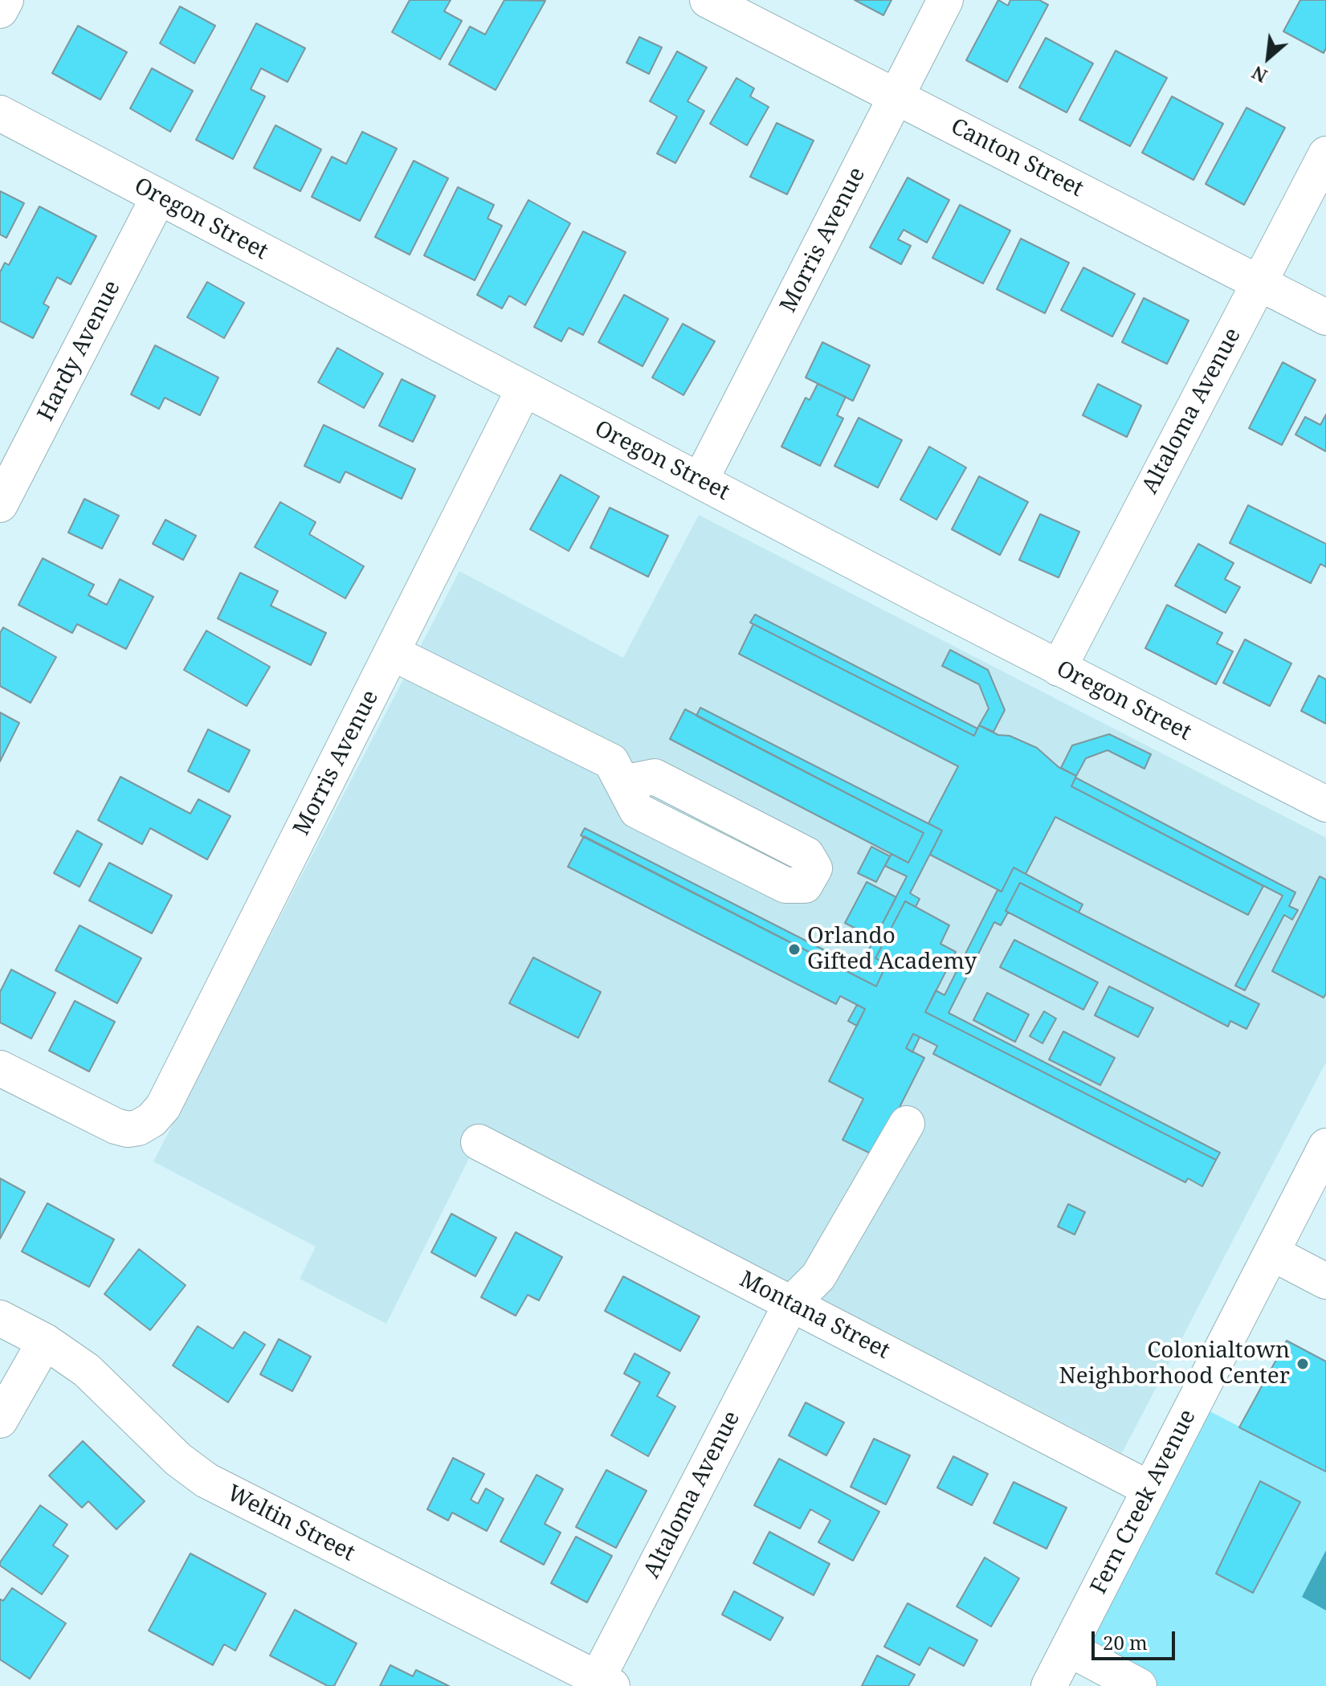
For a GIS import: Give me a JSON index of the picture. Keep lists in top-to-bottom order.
{
  "streets": {
    "street": [
      "Canton Street",
      "Oregon Street",
      "Morris Avenue",
      "Hardy Avenue",
      "Altaloma Avenue",
      "Montana Street",
      "Fern Creek Avenue",
      "Weltin Street"
    ]
  },
  "crossings": [
    ["Canton Street", "Morris Avenue"],
    ["Canton Street", "Altaloma Avenue"],
    ["Oregon Street", "Morris Avenue"],
    ["Oregon Street", "Hardy Avenue"],
    ["Oregon Street", "Altaloma Avenue"],
    ["Altaloma Avenue", "Montana Street"],
    ["Altaloma Avenue", "Weltin Street"],
    ["Montana Street", "Fern Creek Avenue"]
  ],
  "places": ["Orlando Gifted Academy", "Colonialtown Neighborhood Center"],
  "scale_bar": "20 m",
  "north": "bottom left"
}
